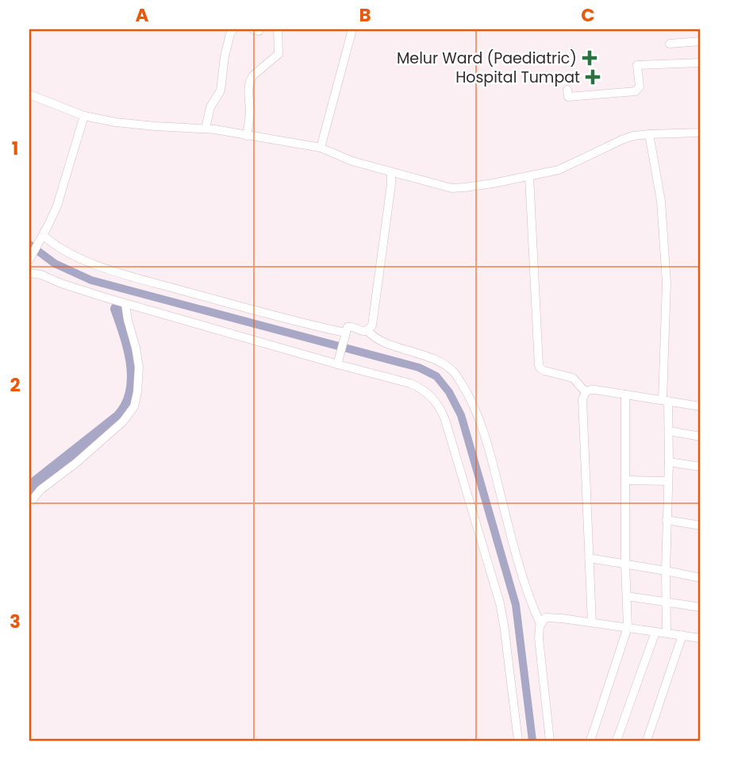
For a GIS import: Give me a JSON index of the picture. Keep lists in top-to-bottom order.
{
  "places": {
    "health": ["Melur Ward (Paediatric)", "Hospital Tumpat"]
  },
  "grid": {
    "columns": ["A", "B", "C"],
    "rows": ["1", "2", "3"]
  }
}
